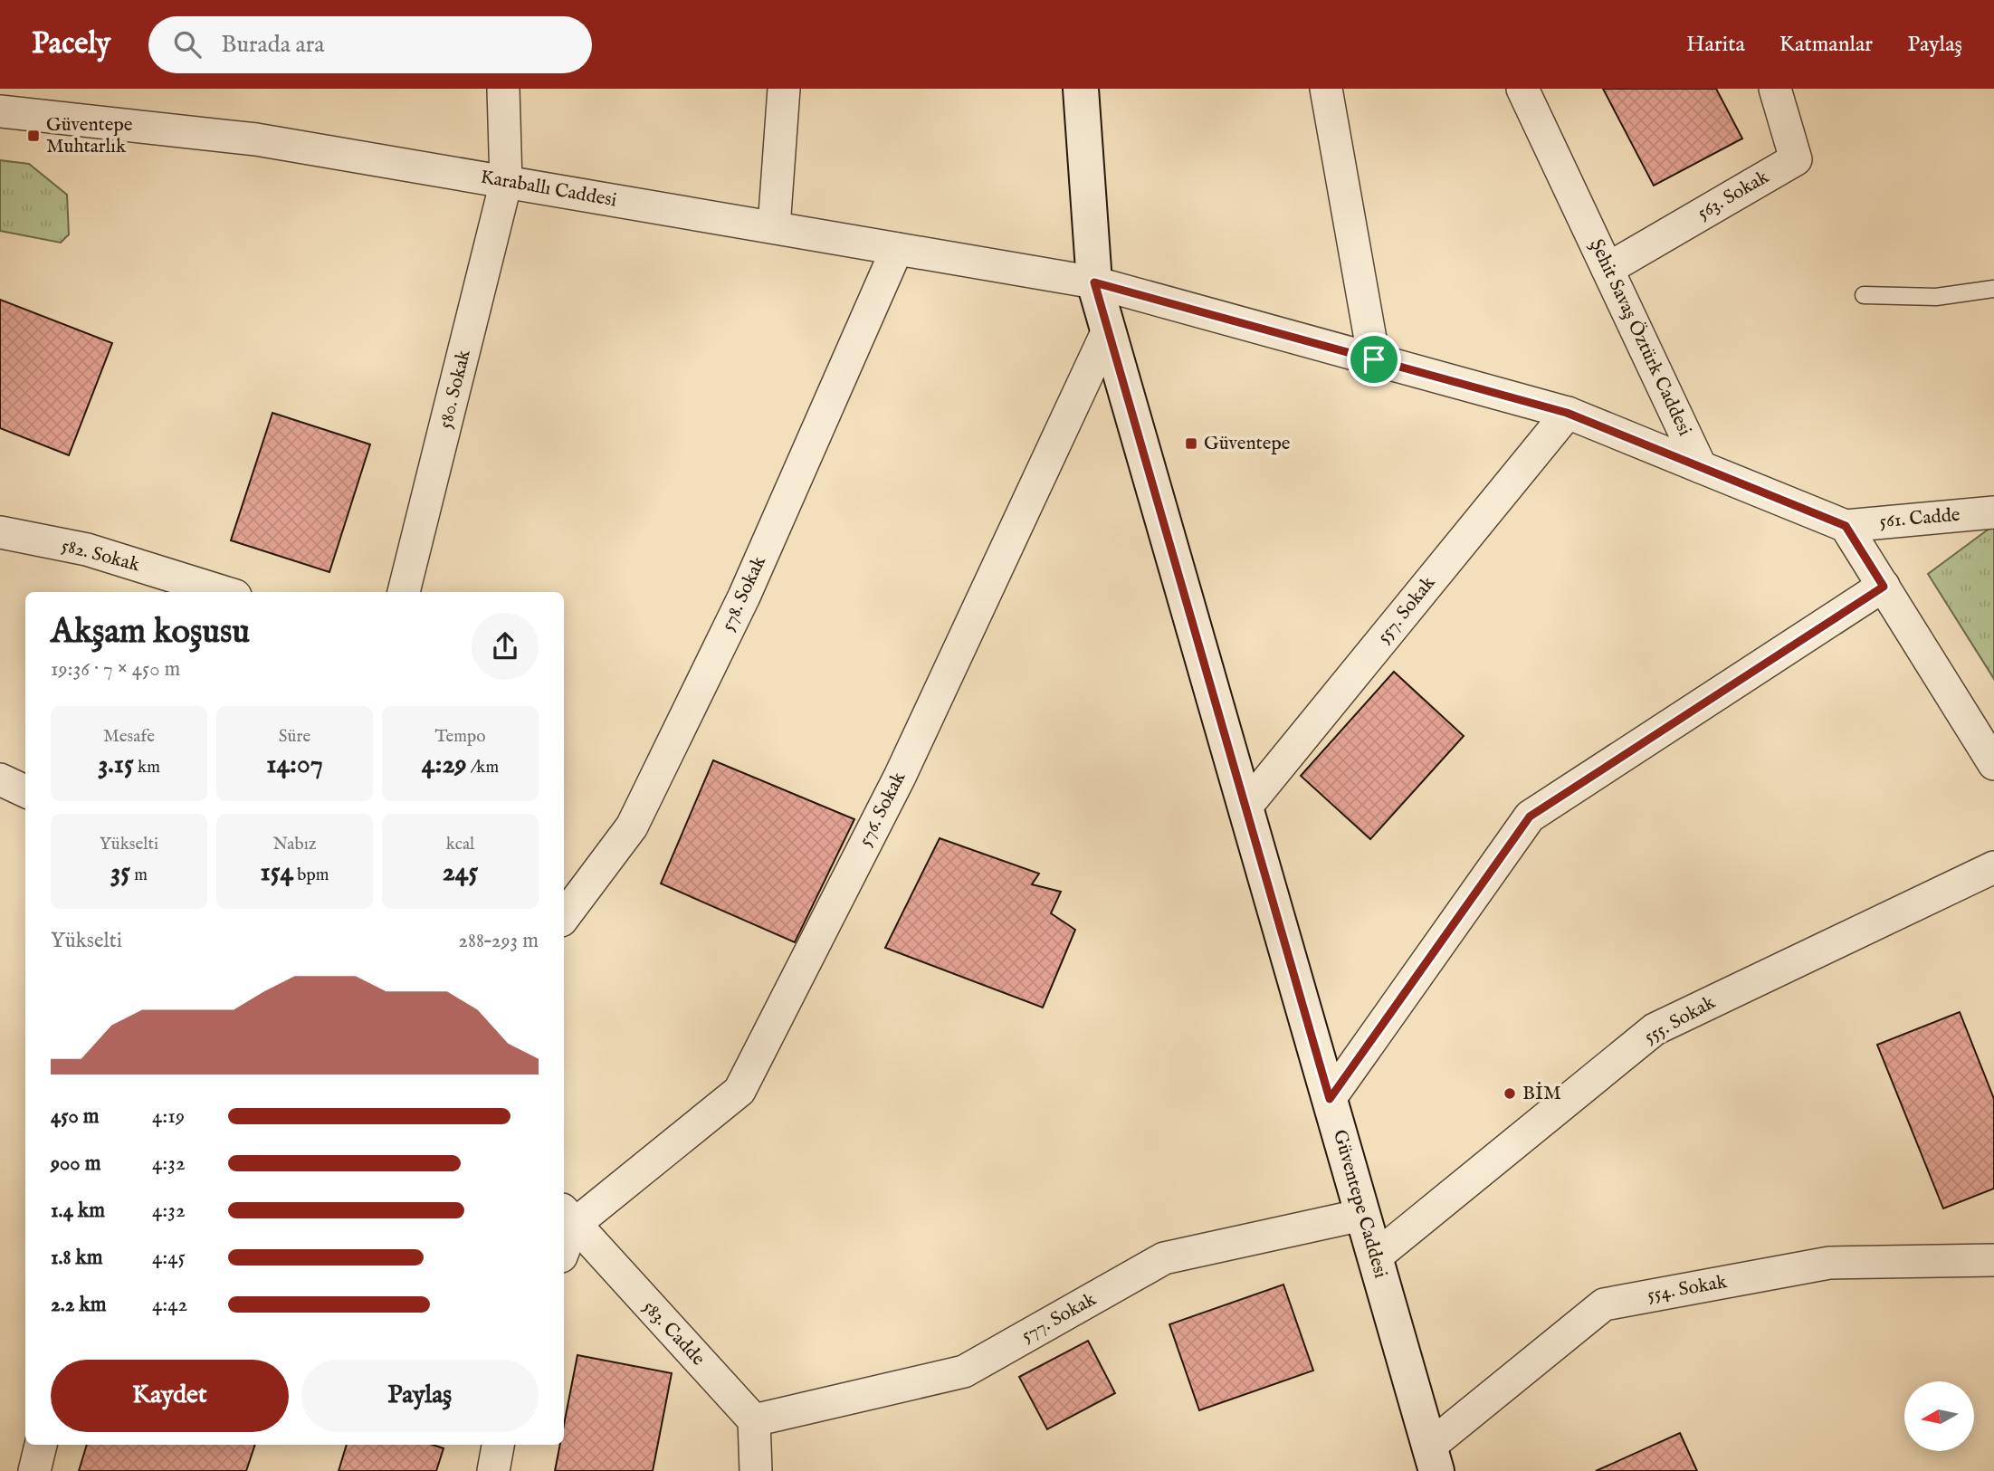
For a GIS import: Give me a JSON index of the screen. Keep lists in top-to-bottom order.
{
  "streets": {
    "street": [
      "Karaballı Caddesi",
      "563. Sokak",
      "Şehit Savaş Öztürk Caddesi",
      "580. Sokak",
      "561. Cadde",
      "582. Sokak",
      "578. Sokak",
      "557. Sokak",
      "576. Sokak",
      "555. Sokak",
      "Güventepe Caddesi",
      "554. Sokak",
      "577. Sokak",
      "583. Cadde"
    ]
  },
  "crossings": [
    ["Karaballı Caddesi", "Şehit Savaş Öztürk Caddesi"],
    ["Karaballı Caddesi", "580. Sokak"],
    ["Karaballı Caddesi", "578. Sokak"],
    ["Karaballı Caddesi", "557. Sokak"],
    ["Karaballı Caddesi", "Güventepe Caddesi"],
    ["563. Sokak", "Şehit Savaş Öztürk Caddesi"],
    ["557. Sokak", "Güventepe Caddesi"],
    ["576. Sokak", "Güventepe Caddesi"],
    ["576. Sokak", "583. Cadde"],
    ["555. Sokak", "Güventepe Caddesi"],
    ["Güventepe Caddesi", "554. Sokak"],
    ["Güventepe Caddesi", "577. Sokak"],
    ["577. Sokak", "583. Cadde"]
  ],
  "places": {
    "transit": ["Güventepe Muhtarlık", "Güventepe"],
    "other": ["BİM"]
  },
  "north": "left",
  "page": {
    "header": "Pacely",
    "search": "Burada ara",
    "nav": ["Harita", "Katmanlar", "Paylaş"],
    "heading": ["Akşam koşusu", "19:36 · 7 × 450 m"],
    "stats": [
      ["Mesafe", "3.15 km"],
      ["Süre", "14:07"],
      ["Tempo", "4:29 /km"],
      ["Yükselti", "35 m"],
      ["Nabız", "154 bpm"],
      ["kcal", "245"]
    ],
    "chart": ["Yükselti", "288–293 m"],
    "list": [
      {
        "name": "450 m",
        "note": "4:19"
      },
      {
        "name": "900 m",
        "note": "4:32"
      },
      {
        "name": "1.4 km",
        "note": "4:32"
      },
      {
        "name": "1.8 km",
        "note": "4:45"
      },
      {
        "name": "2.2 km",
        "note": "4:42"
      }
    ],
    "buttons": ["Kaydet", "Paylaş"]
  }
}
